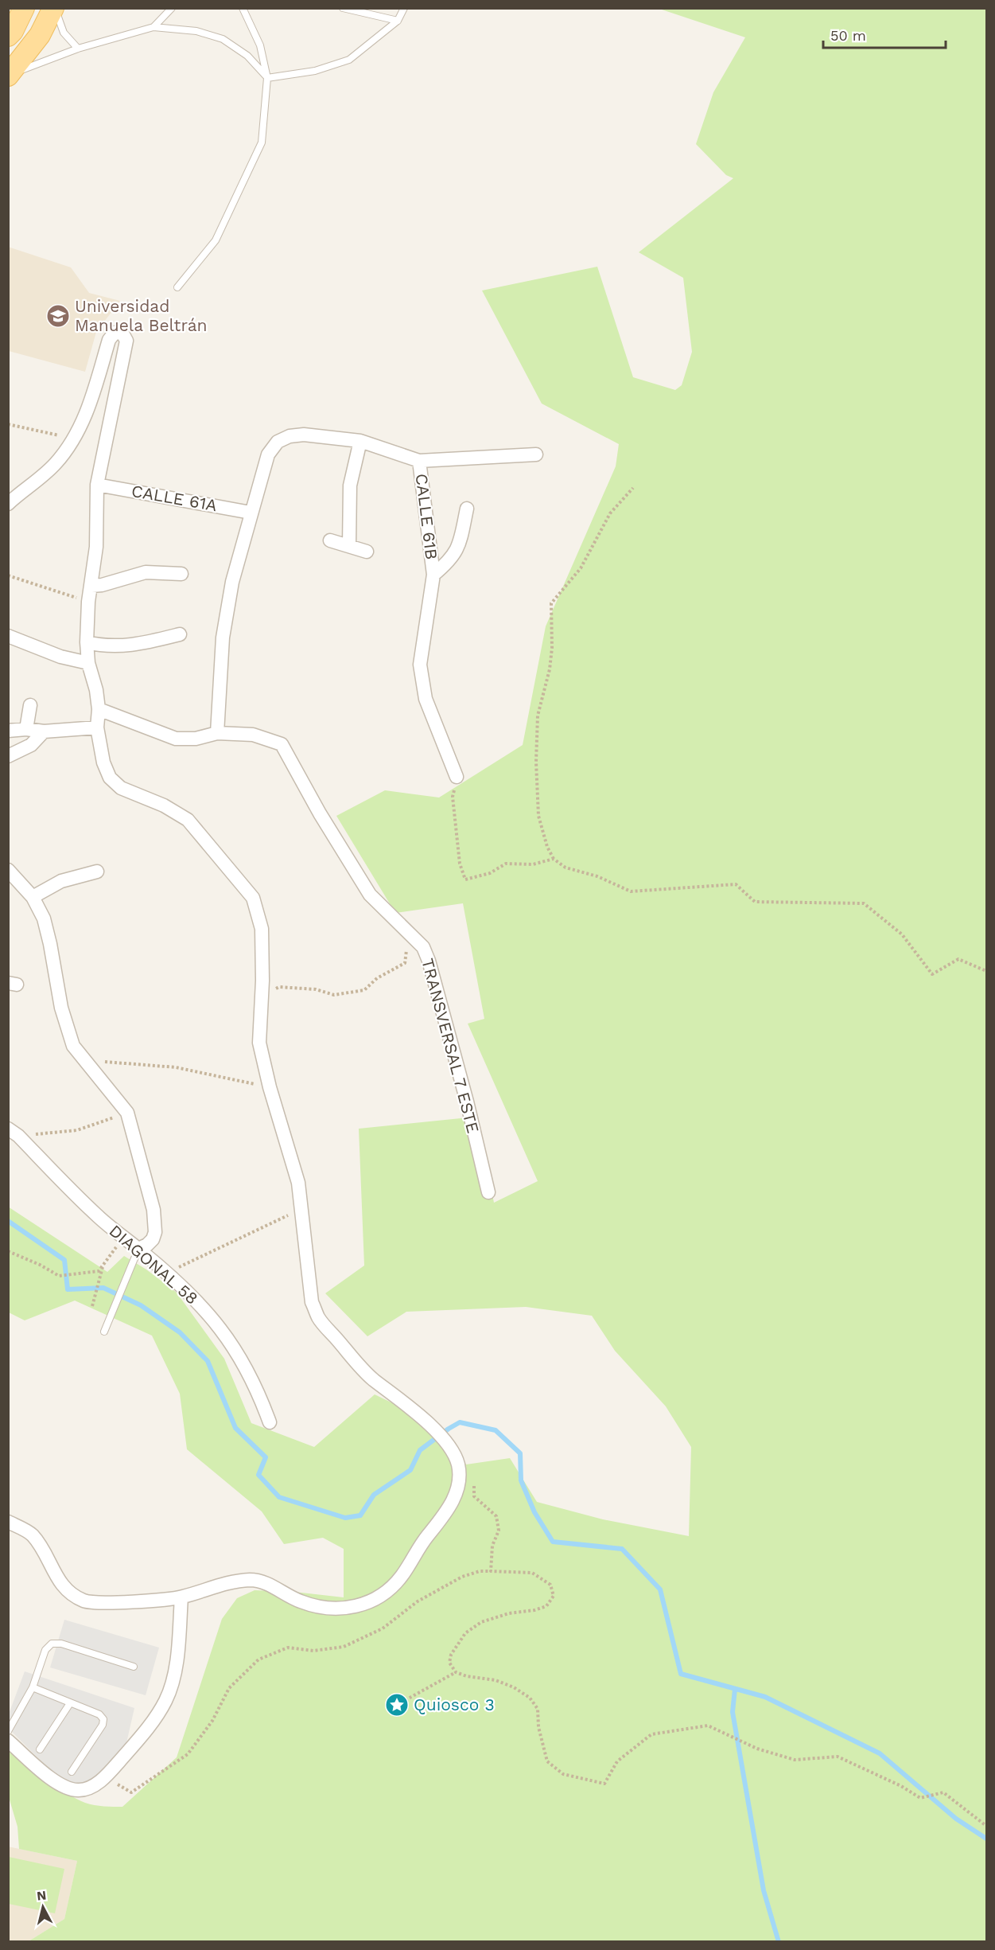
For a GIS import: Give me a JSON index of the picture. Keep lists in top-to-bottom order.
{
  "streets": {
    "street": [
      "CALLE 61A",
      "CALLE 61B",
      "TRANSVERSAL 7 ESTE",
      "DIAGONAL 58"
    ]
  },
  "crossings": [
    ["CALLE 61A", "CALLE 61B"]
  ],
  "places": {
    "school or university": ["Universidad Manuela Beltrán"],
    "place": ["Quiosco 3"]
  },
  "scale_bar": "50 m",
  "north": "top"
}
